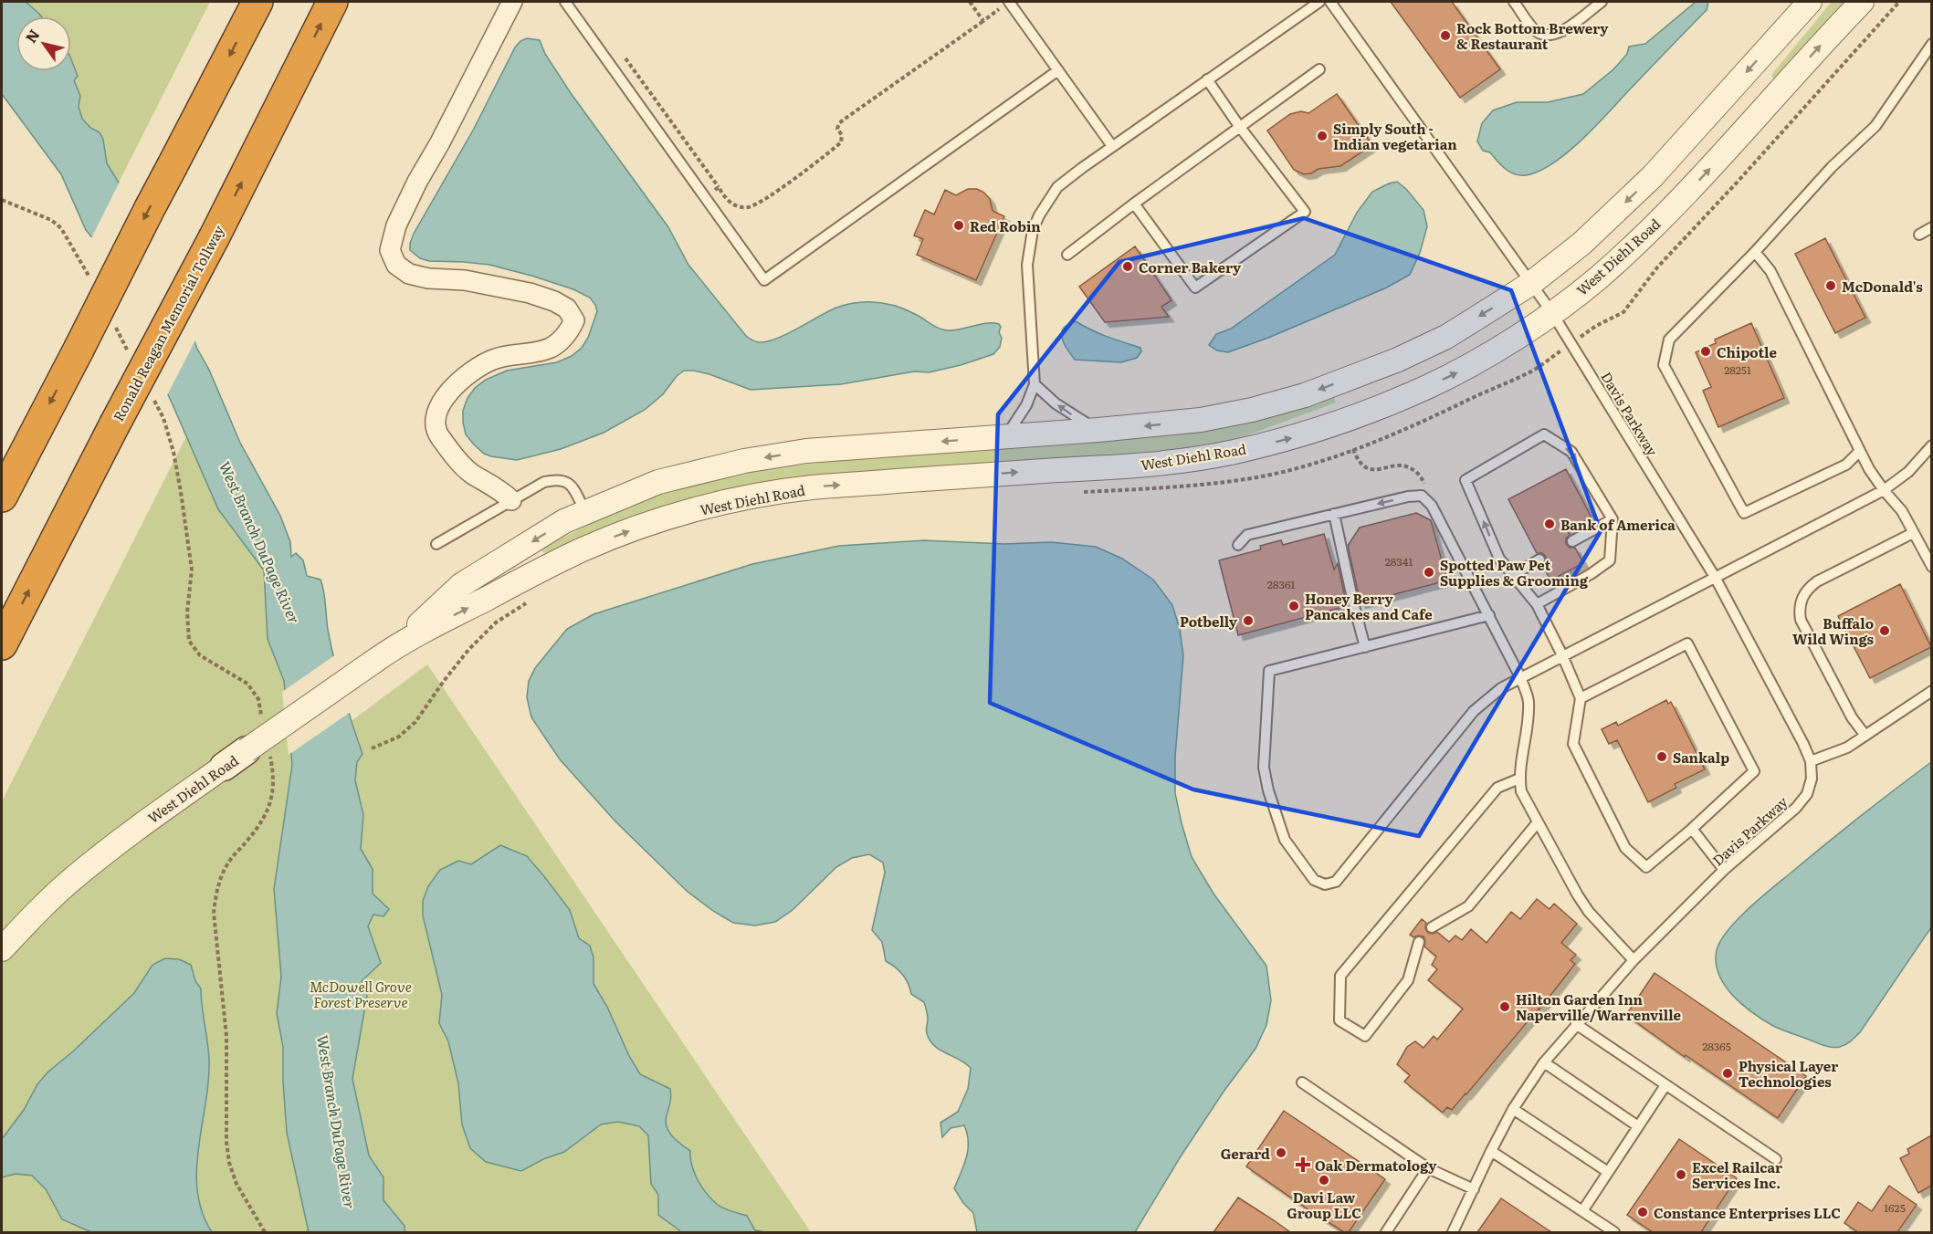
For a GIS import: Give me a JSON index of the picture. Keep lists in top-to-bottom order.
{
  "streets": {
    "highway": ["Ronald Reagan Memorial Tollway"],
    "main road": ["West Diehl Road"],
    "lane": ["Davis Parkway"]
  },
  "crossings": [
    ["West Diehl Road", "Davis Parkway"]
  ],
  "water": ["West Branch DuPage River"],
  "parks": ["McDowell Grove Forest Preserve"],
  "places": {
    "other": [
      "Rock Bottom Brewery & Restaurant",
      "Simply South - Indian vegetarian",
      "Red Robin",
      "Corner Bakery",
      "McDonald's",
      "Chipotle",
      "Bank of America",
      "Spotted Paw Pet Supplies & Grooming",
      "Honey Berry Pancakes and Cafe",
      "Potbelly",
      "Buffalo Wild Wings",
      "Sankalp",
      "Hilton Garden Inn Naperville/Warrenville",
      "Physical Layer Technologies",
      "Gerard",
      "Excel Railcar Services Inc.",
      "Davi Law Group LLC",
      "Constance Enterprises LLC"
    ],
    "health": ["Oak Dermatology"]
  },
  "house_numbers": [
    "28251",
    "28341",
    "28361",
    "28365",
    "1625"
  ],
  "north": "top left"
}
